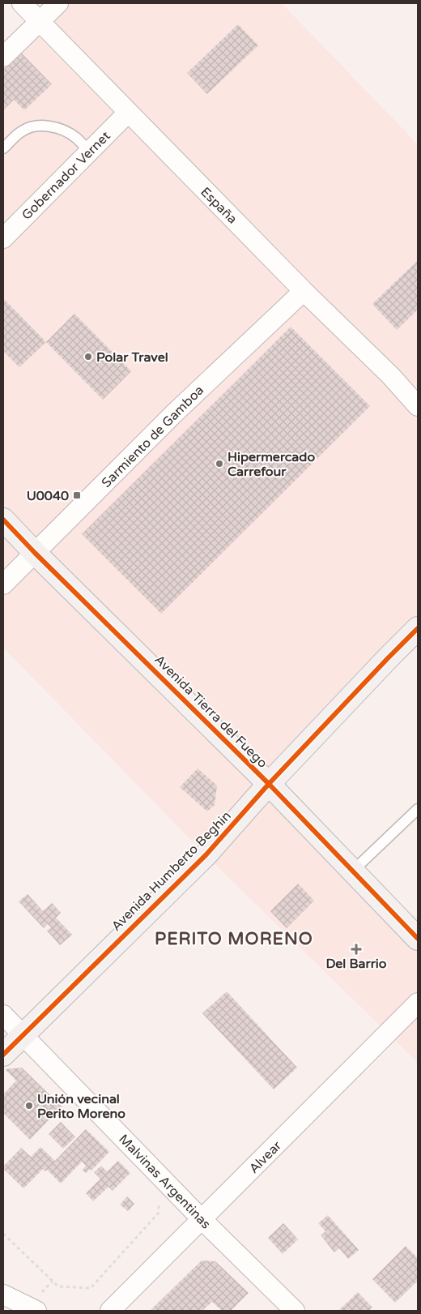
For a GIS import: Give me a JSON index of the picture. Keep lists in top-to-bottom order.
{
  "streets": {
    "street": [
      "Gobernador Vernet",
      "España",
      "Sarmiento de Gamboa",
      "Avenida Tierra del Fuego",
      "Avenida Humberto Beghin",
      "Alvear",
      "Malvinas Argentinas"
    ]
  },
  "crossings": [
    ["Gobernador Vernet", "España"],
    ["España", "Sarmiento de Gamboa"],
    ["Sarmiento de Gamboa", "Avenida Tierra del Fuego"],
    ["Avenida Tierra del Fuego", "Avenida Humberto Beghin"],
    ["Avenida Humberto Beghin", "Malvinas Argentinas"],
    ["Alvear", "Malvinas Argentinas"]
  ],
  "districts": ["PERITO MORENO"],
  "places": {
    "other": ["Polar Travel", "Hipermercado Carrefour", "Unión vecinal Perito Moreno"],
    "transit": ["U0040"],
    "health": ["Del Barrio"]
  }
}
